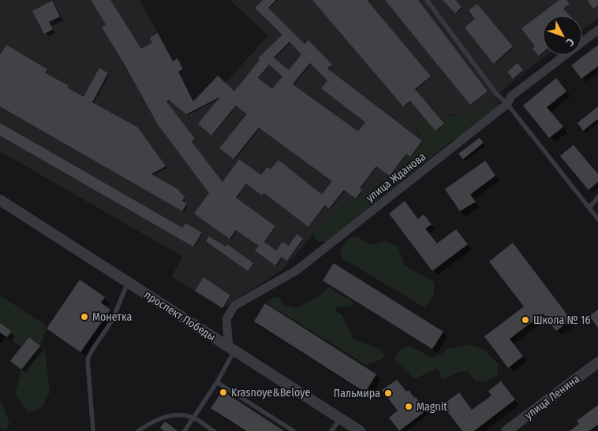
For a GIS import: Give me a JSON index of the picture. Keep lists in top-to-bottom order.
{
  "streets": {
    "street": ["улица Жданова", "проспект Победы", "улица Ленина"]
  },
  "crossings": [
    ["улица Жданова", "проспект Победы"]
  ],
  "places": [
    "Монетка",
    "Школа № 16",
    "Krasnoye&Beloye",
    "Пальмира",
    "Magnit"
  ],
  "north": "bottom right"
}
